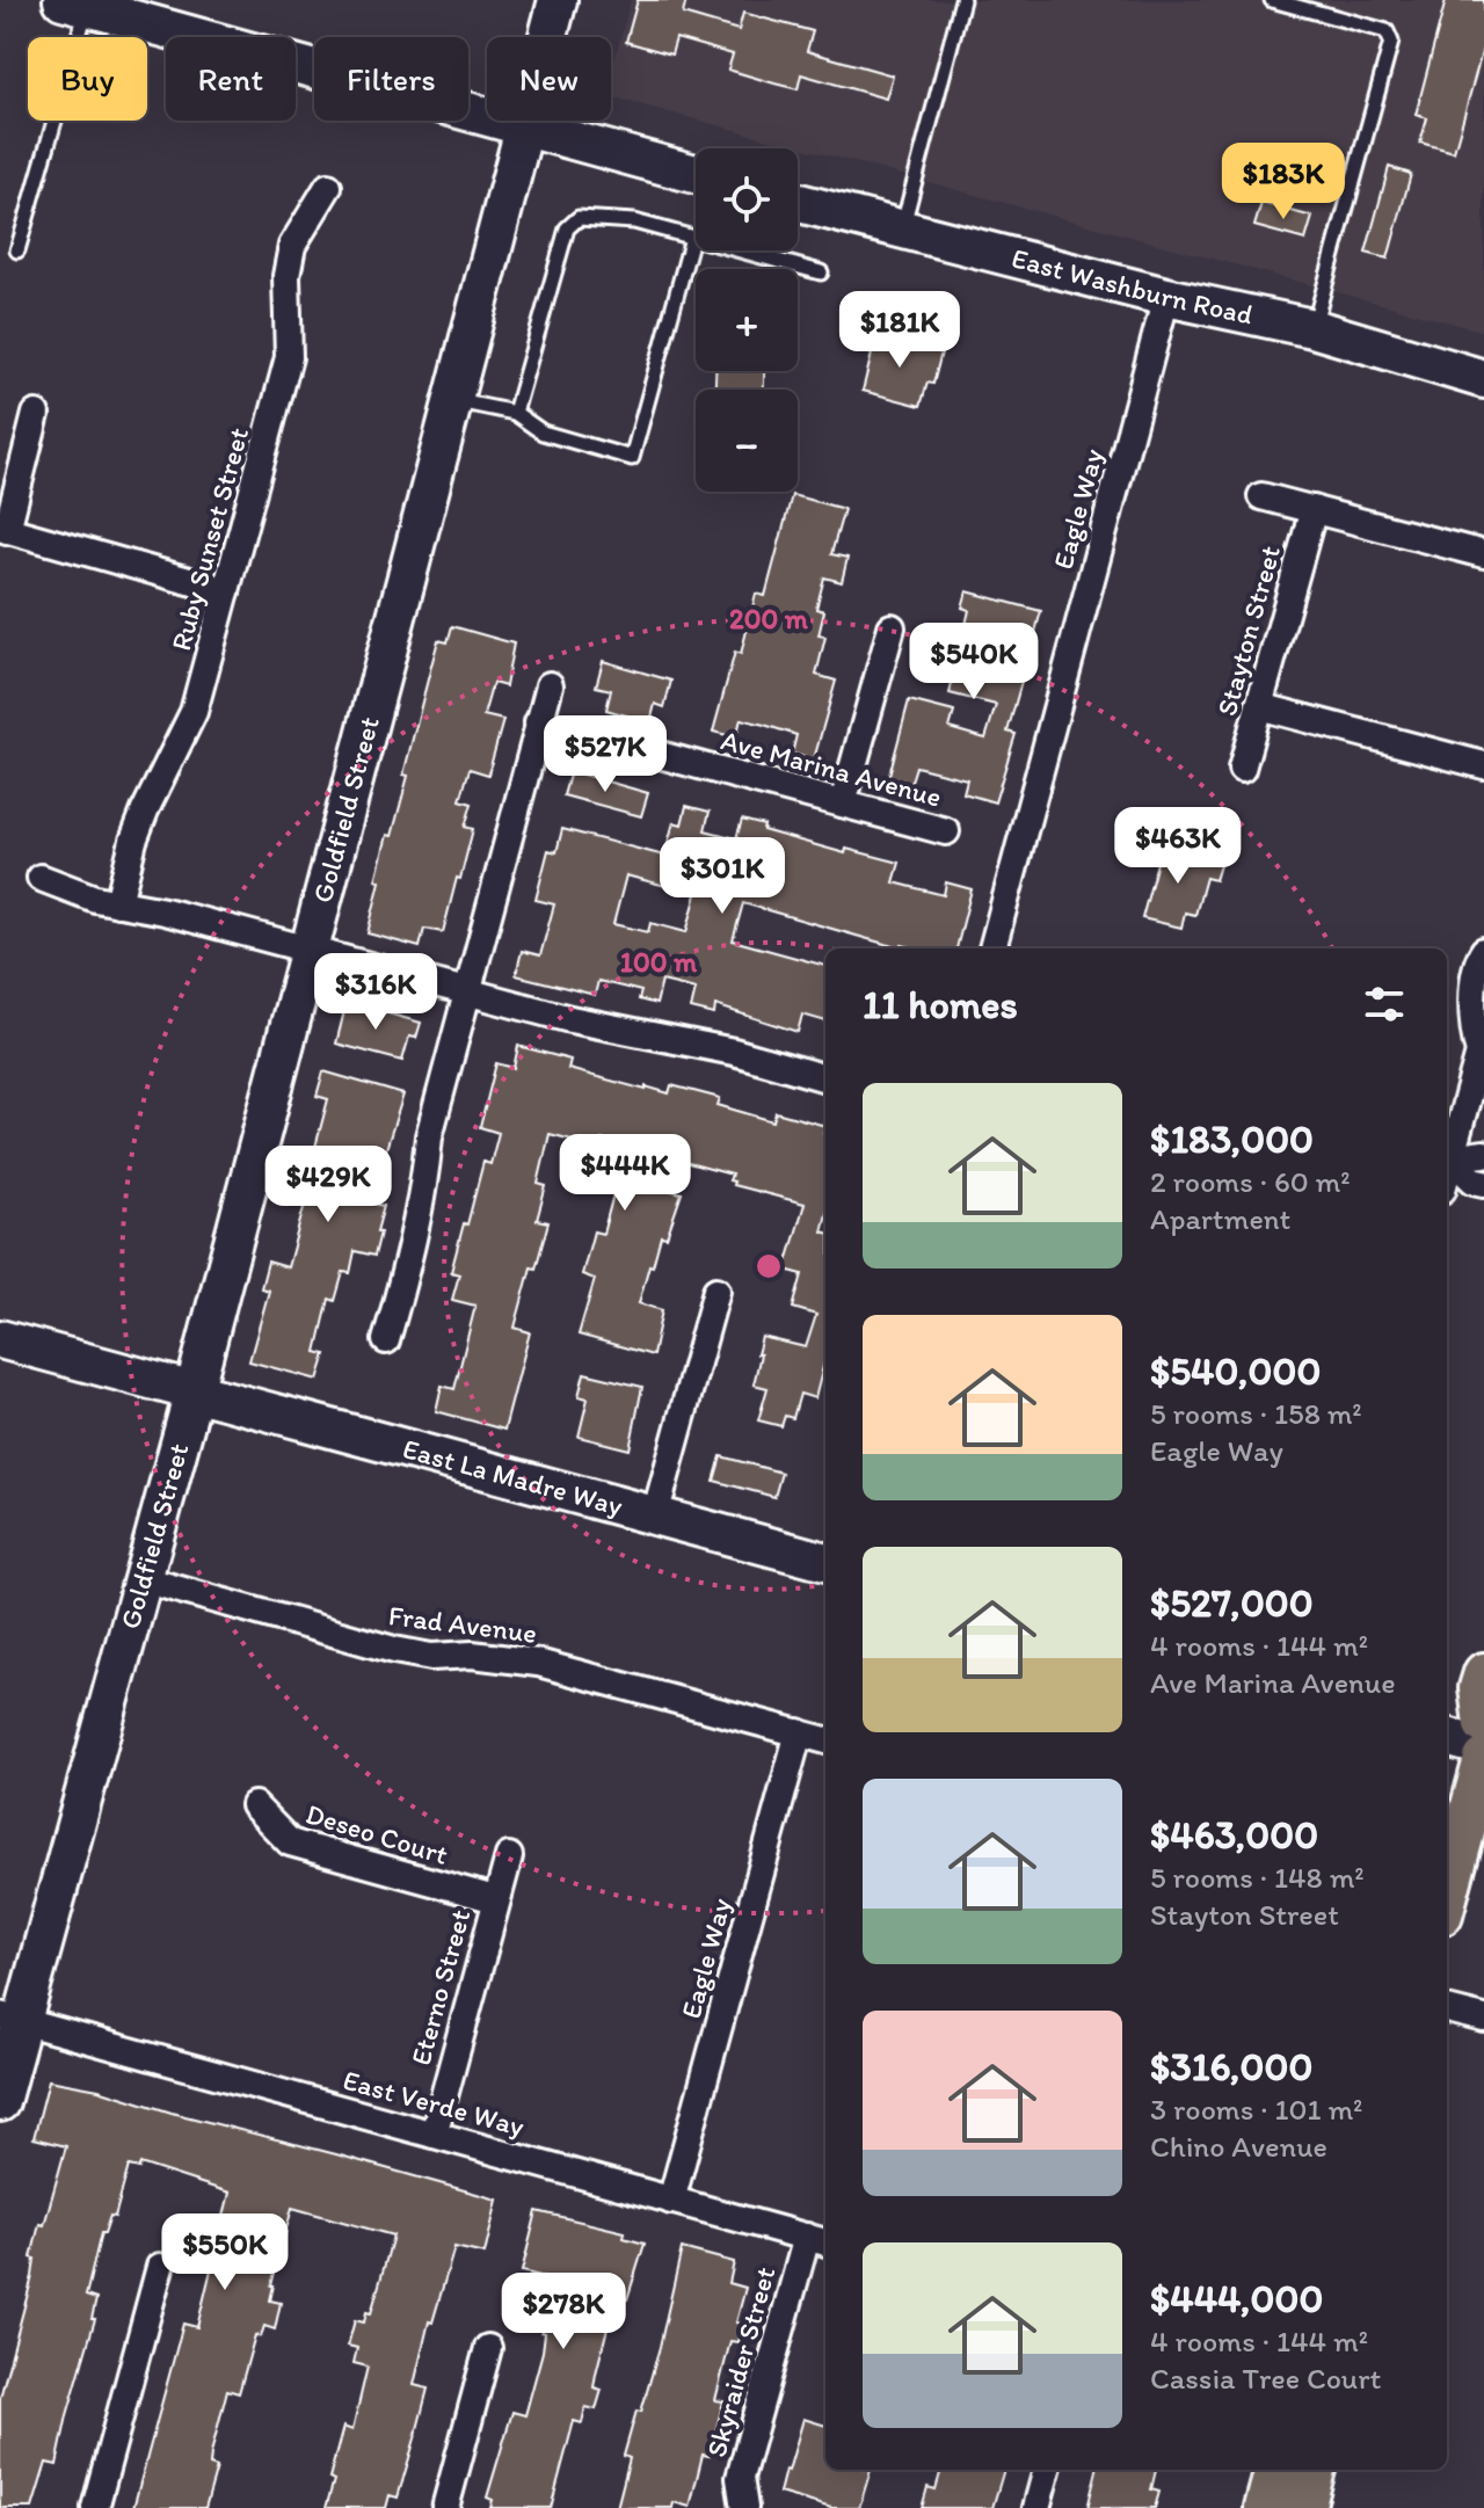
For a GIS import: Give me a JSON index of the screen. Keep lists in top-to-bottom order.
{
  "streets": {
    "street": [
      "East Washburn Road",
      "Eagle Way",
      "Ruby Sunset Street",
      "Stayton Street",
      "Ave Marina Avenue",
      "Goldfield Street",
      "East La Madre Way",
      "Frad Avenue",
      "Deseo Court",
      "Eterno Street",
      "East Verde Way",
      "Skyraider Street"
    ]
  },
  "crossings": [
    ["East Washburn Road", "Eagle Way"],
    ["Eagle Way", "Frad Avenue"],
    ["Eagle Way", "East Verde Way"],
    ["Goldfield Street", "East La Madre Way"],
    ["Goldfield Street", "Frad Avenue"],
    ["Goldfield Street", "East Verde Way"],
    ["Deseo Court", "Eterno Street"],
    ["Eterno Street", "East Verde Way"],
    ["East Verde Way", "Skyraider Street"]
  ],
  "page": {
    "chip": [
      "Buy",
      "Rent",
      "Filters",
      "New"
    ],
    "price": [
      "$183K",
      "$181K",
      "$540K",
      "$527K",
      "$463K",
      "$301K",
      "$316K",
      "$444K",
      "$429K",
      "$550K",
      "$278K"
    ],
    "map_buttons": ["+", "−"],
    "heading": "11 homes",
    "list": [
      {
        "name": "$183,000",
        "note": "2 rooms · 60 m² · Apartment"
      },
      {
        "name": "$540,000",
        "note": "5 rooms · 158 m² · Eagle Way"
      },
      {
        "name": "$527,000",
        "note": "4 rooms · 144 m² · Ave Marina Avenue"
      },
      {
        "name": "$463,000",
        "note": "5 rooms · 148 m² · Stayton Street"
      },
      {
        "name": "$316,000",
        "note": "3 rooms · 101 m² · Chino Avenue"
      },
      {
        "name": "$444,000",
        "note": "4 rooms · 144 m² · Cassia Tree Court"
      }
    ]
  },
  "rings": ["200 m", "100 m"]
}
